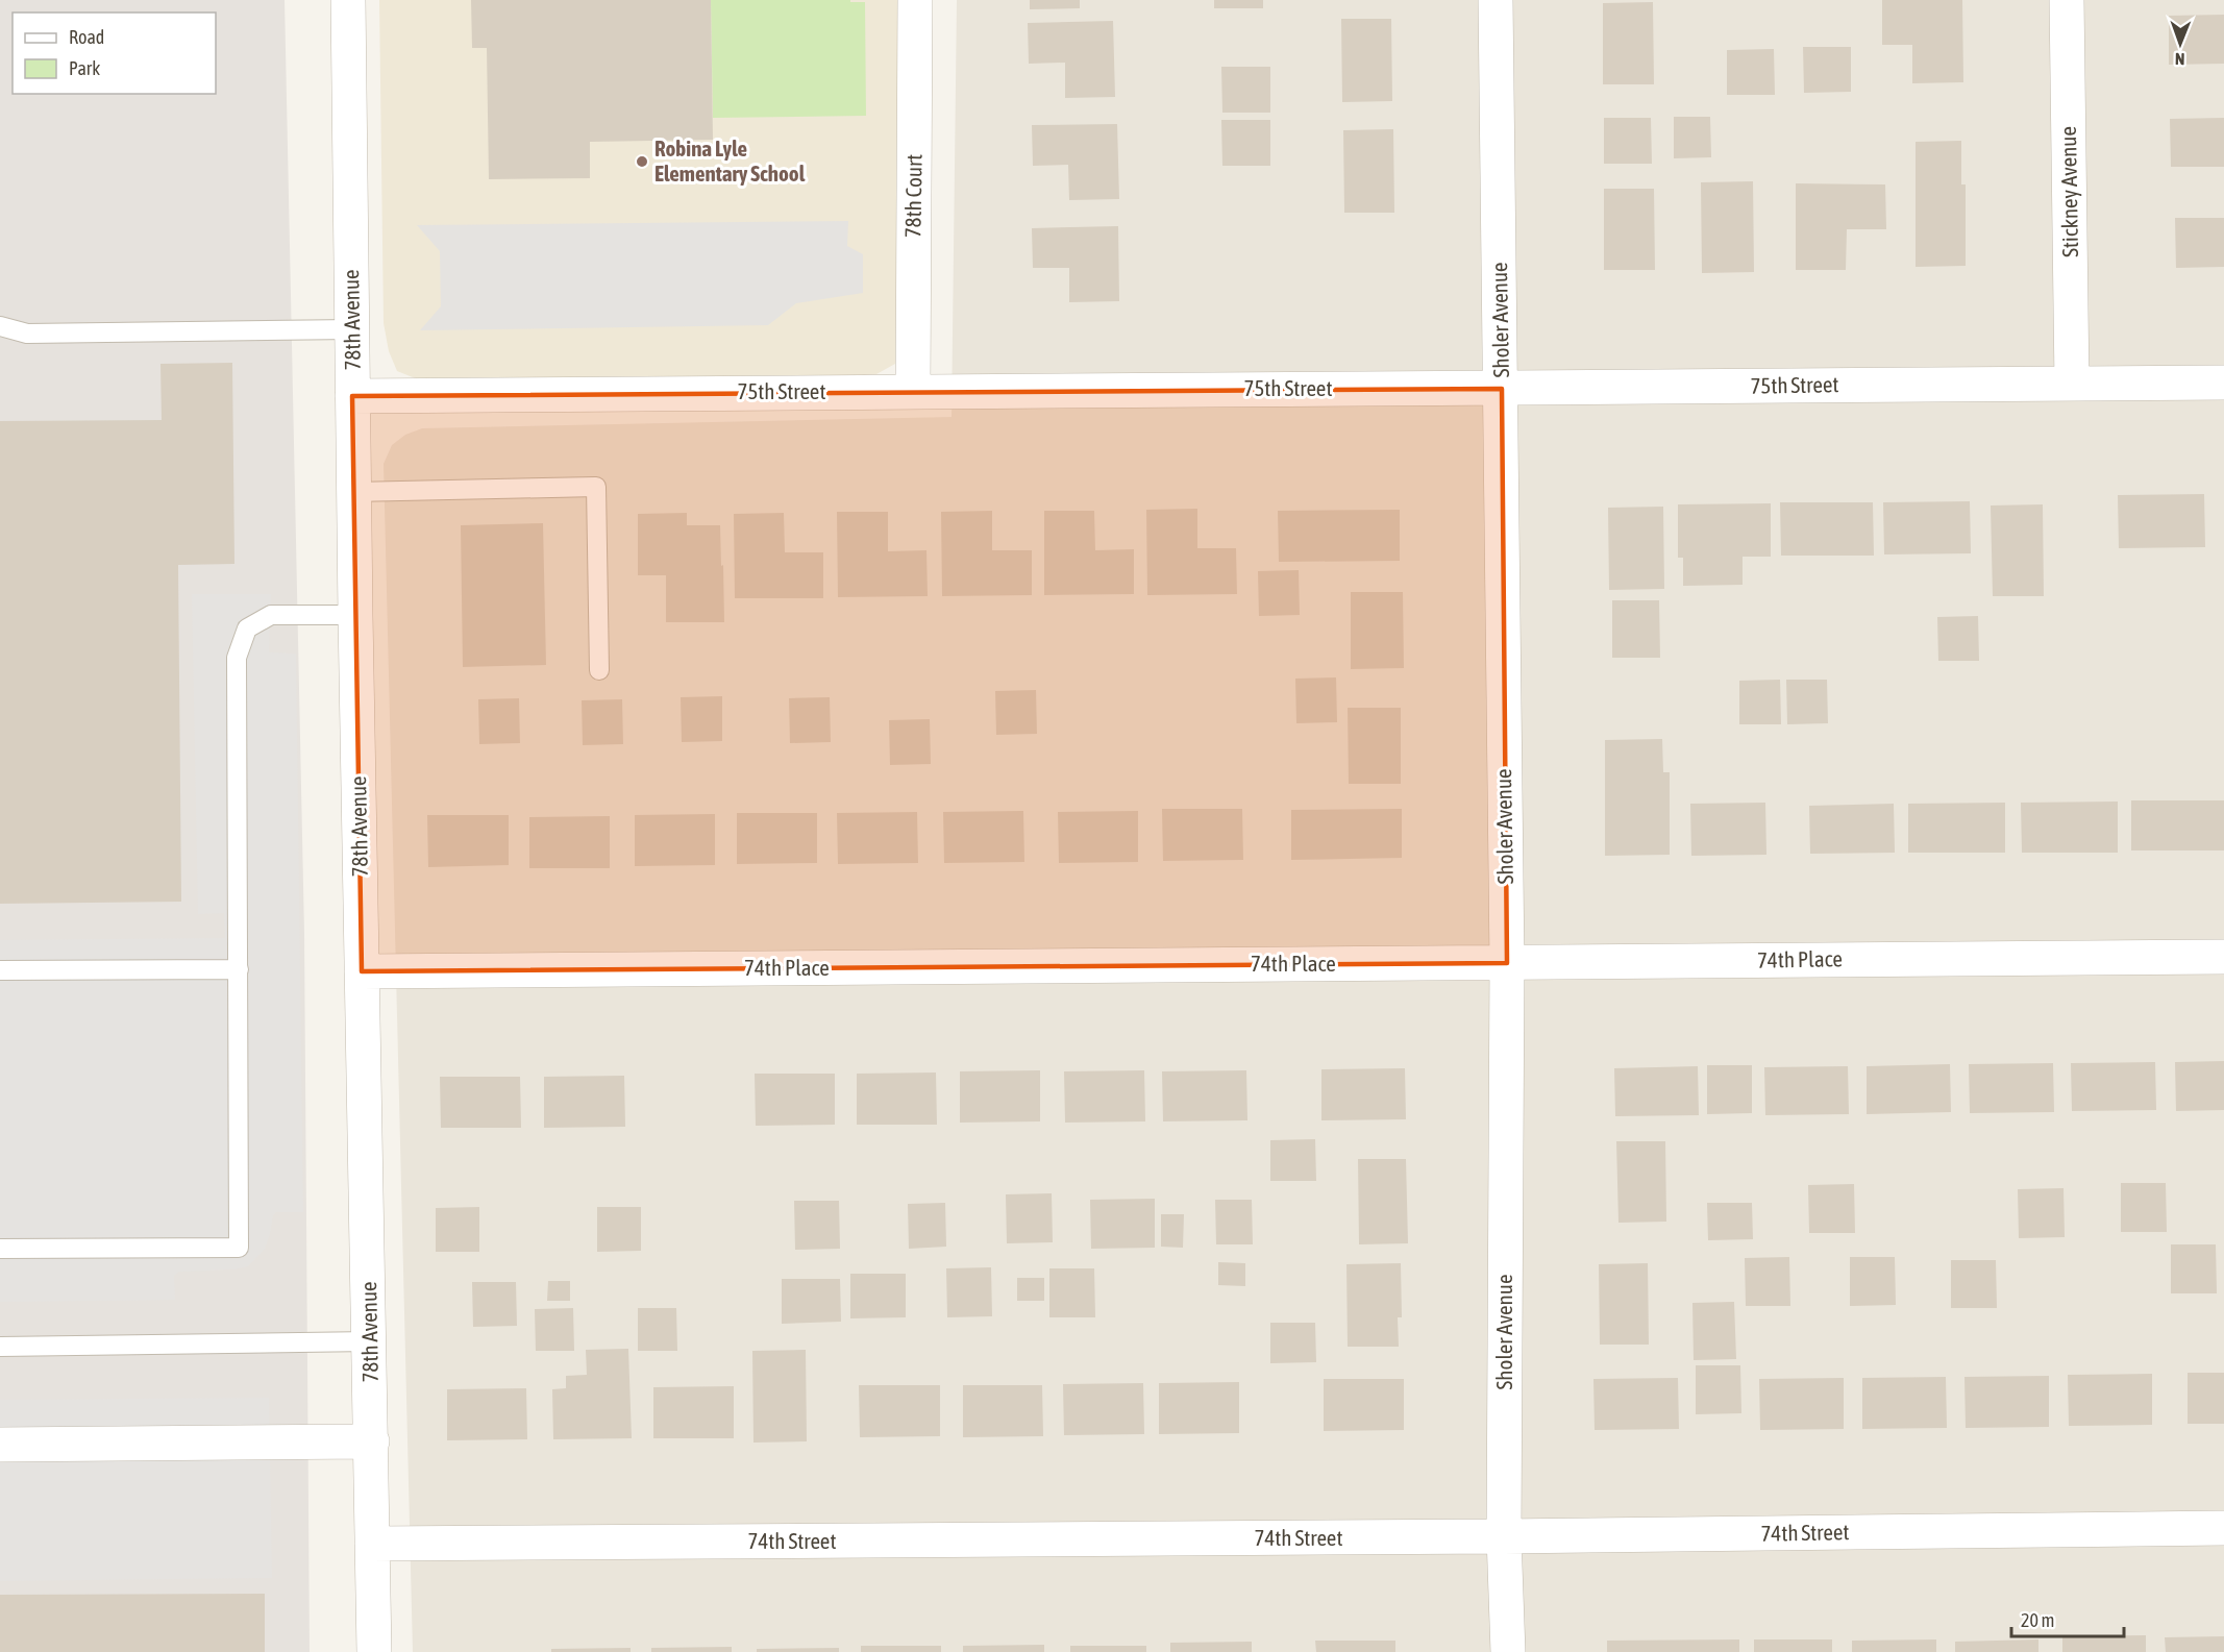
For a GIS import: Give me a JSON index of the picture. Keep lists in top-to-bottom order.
{
  "streets": {
    "street": [
      "Stickney Avenue",
      "78th Court",
      "78th Avenue",
      "Sholer Avenue",
      "75th Street",
      "74th Place",
      "74th Street"
    ]
  },
  "crossings": [
    ["Stickney Avenue", "75th Street"],
    ["78th Court", "75th Street"],
    ["78th Avenue", "75th Street"],
    ["78th Avenue", "74th Place"],
    ["78th Avenue", "74th Street"],
    ["Sholer Avenue", "75th Street"],
    ["Sholer Avenue", "74th Place"],
    ["Sholer Avenue", "74th Street"]
  ],
  "places": ["Robina Lyle Elementary School"],
  "legend": ["Road", "Park"],
  "scale_bar": "20 m",
  "north": "bottom"
}
